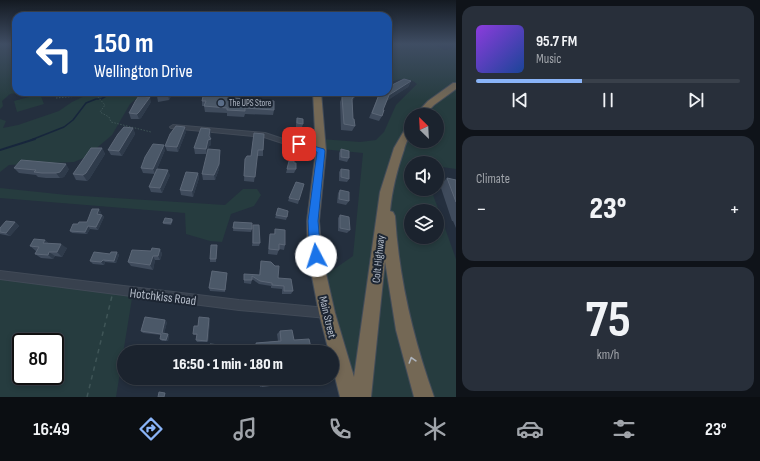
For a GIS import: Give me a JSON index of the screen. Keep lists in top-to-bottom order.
{
  "streets": {
    "highway": ["Colt Highway", "Main Street"],
    "street": ["Hotchkiss Road"]
  },
  "crossings": [
    ["Hotchkiss Road", "Main Street"]
  ],
  "places": ["The UPS Store"],
  "north": "top left",
  "page": {
    "turn": ["150 m", "Wellington Drive"],
    "song": ["95.7 FM", "Music"],
    "tile": [
      "Climate",
      ["75", "km/h"]
    ],
    "heat": ["−", "23°", "+"],
    "limit": "80",
    "trip": "16:50 · 1 min · 180 m",
    "tabs": ["16:49", "23°"]
  }
}
